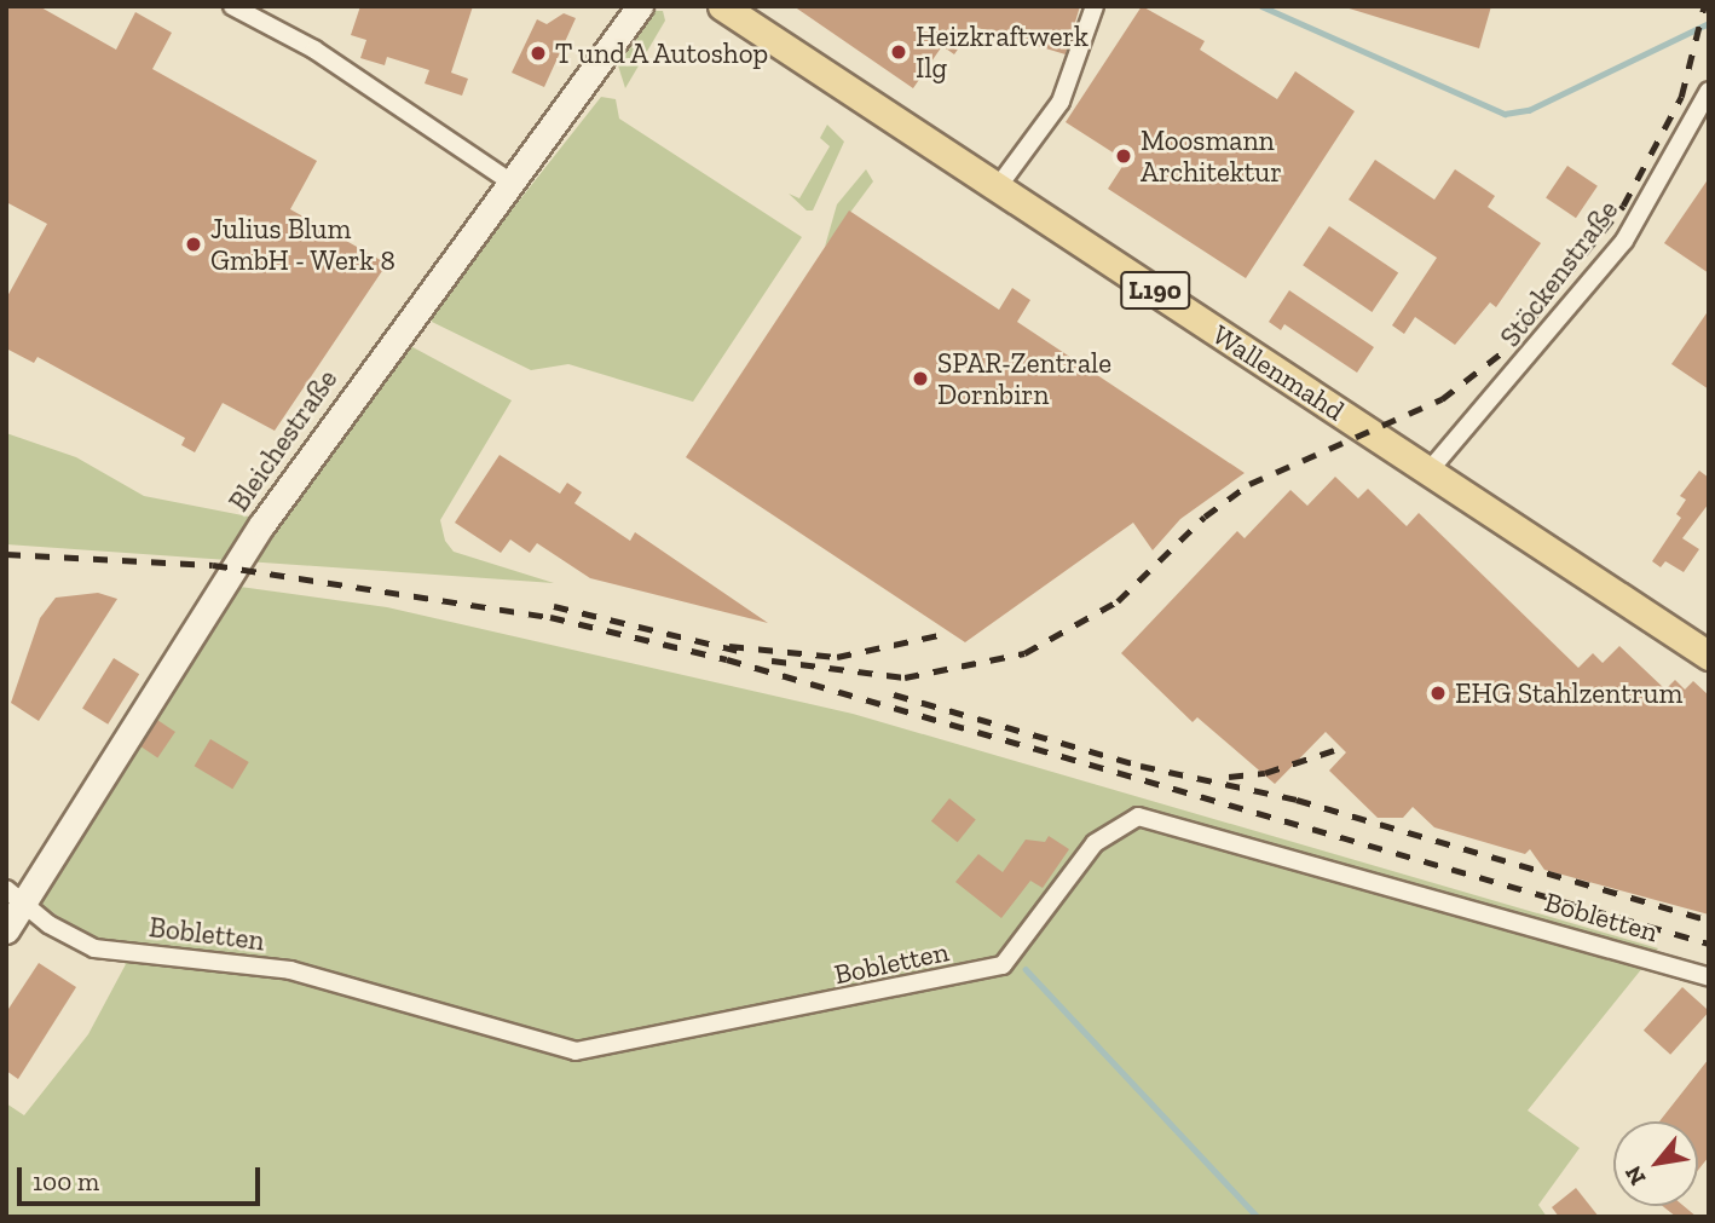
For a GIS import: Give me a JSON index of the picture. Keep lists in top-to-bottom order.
{
  "streets": {
    "main road": ["L190", "Wallenmahd", "Bleichestraße"],
    "street": ["Stöckenstraße", "Bobletten"]
  },
  "crossings": [
    ["Stöckenstraße", "Wallenmahd"],
    ["Bleichestraße", "Bobletten"]
  ],
  "places": [
    "Heizkraftwerk Ilg",
    "T und A Autoshop",
    "Moosmann Architektur",
    "Julius Blum GmbH - Werk 8",
    "SPAR-Zentrale Dornbirn",
    "EHG Stahlzentrum"
  ],
  "scale_bar": "100 m",
  "north": "bottom left"
}
